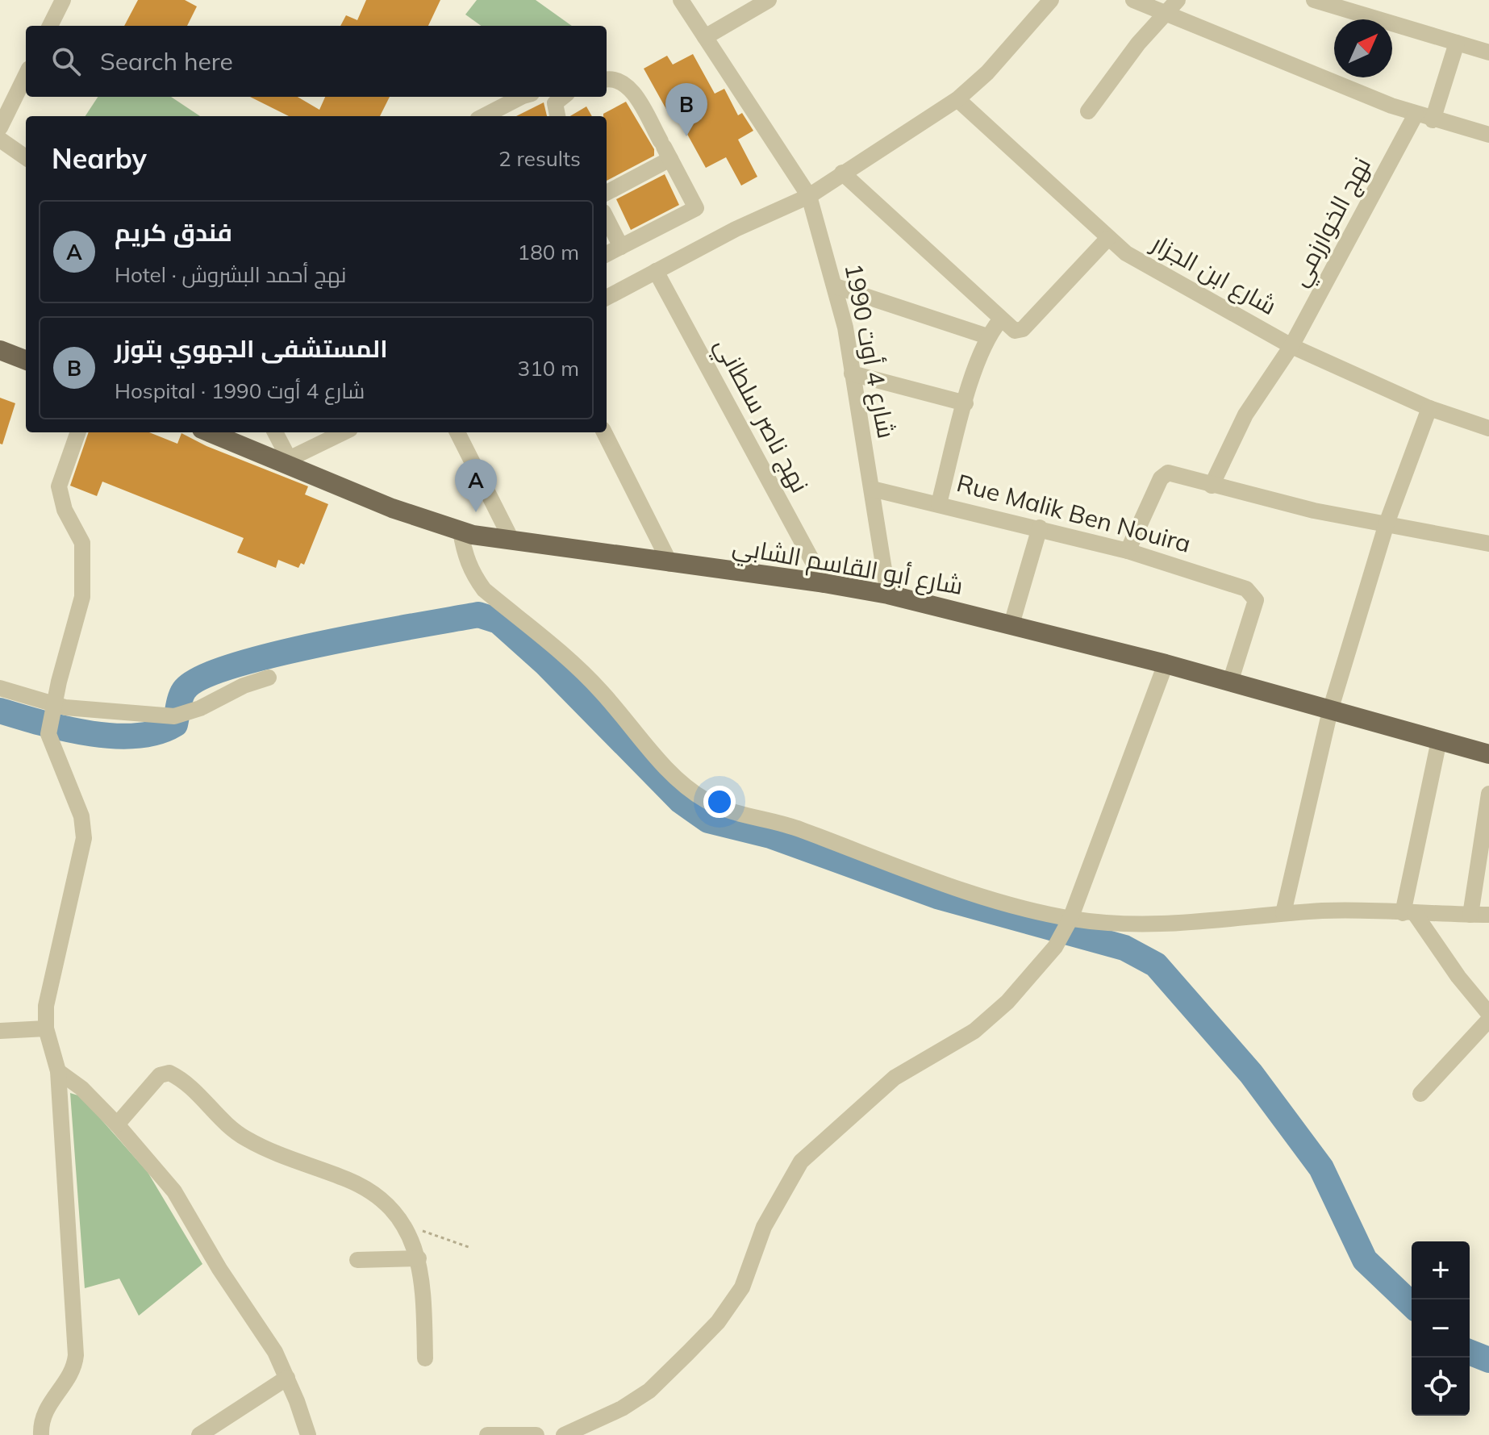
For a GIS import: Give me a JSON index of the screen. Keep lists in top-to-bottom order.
{
  "streets": {
    "main road": ["شارع أبو القاسم الشابي"],
    "street": [
      "نهج الخوارزمي",
      "شارع ابن الجزار",
      "شارع 4 أوت 1990",
      "نهج ناصر سلطاني",
      "Rue Malik Ben Nouira"
    ]
  },
  "crossings": [
    ["نهج الخوارزمي", "شارع ابن الجزار"],
    ["شارع 4 أوت 1990", "Rue Malik Ben Nouira"],
    ["شارع 4 أوت 1990", "شارع أبو القاسم الشابي"],
    ["نهج ناصر سلطاني", "شارع أبو القاسم الشابي"],
    ["Rue Malik Ben Nouira", "شارع أبو القاسم الشابي"]
  ],
  "north": "top right",
  "page": {
    "search": "Search here",
    "pins": ["B", "A"],
    "heading": ["Nearby", "2 results"],
    "list": [
      {
        "mark": "A",
        "name": "فندق كريم",
        "note": "Hotel · نهج أحمد البشروش",
        "value": "180 m"
      },
      {
        "mark": "B",
        "name": "المستشفى الجهوي بتوزر",
        "note": "Hospital · شارع 4 أوت 1990",
        "value": "310 m"
      }
    ],
    "map_buttons": ["+", "−"]
  }
}
